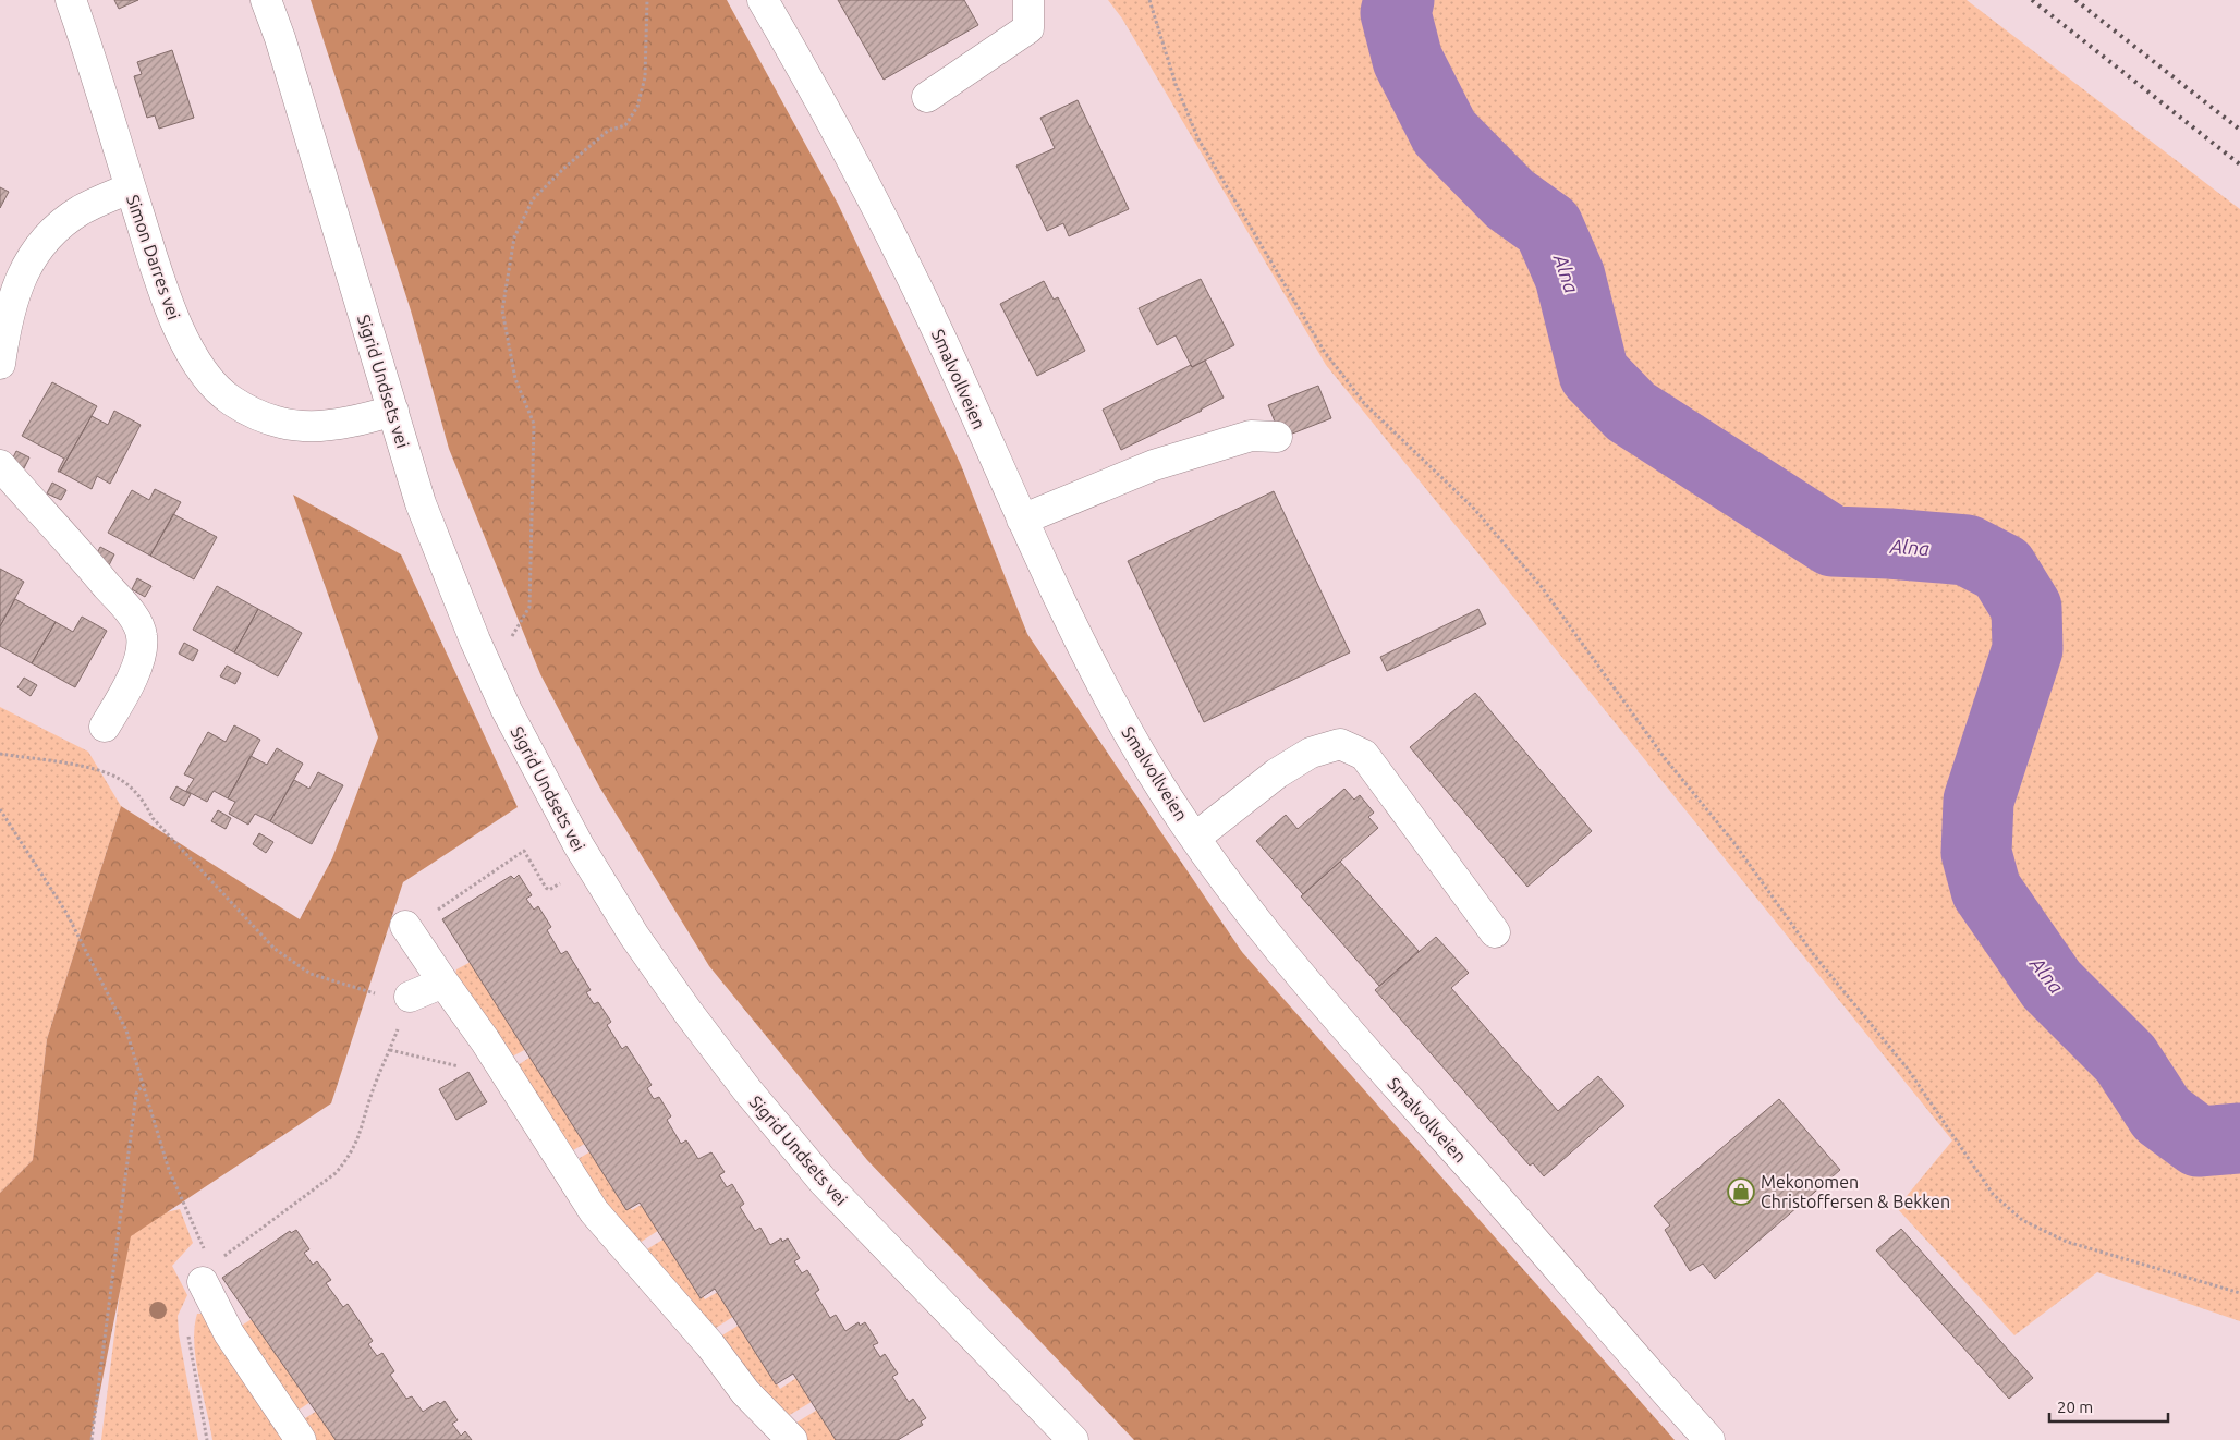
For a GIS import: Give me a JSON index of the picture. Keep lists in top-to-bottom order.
{
  "streets": {
    "street": ["Simon Darres vei", "Smalvollveien", "Sigrid Undsets vei"]
  },
  "crossings": [
    ["Simon Darres vei", "Sigrid Undsets vei"]
  ],
  "water": ["Alna"],
  "places": {
    "shop": ["Mekonomen Christoffersen & Bekken"]
  },
  "scale_bar": "20 m"
}
